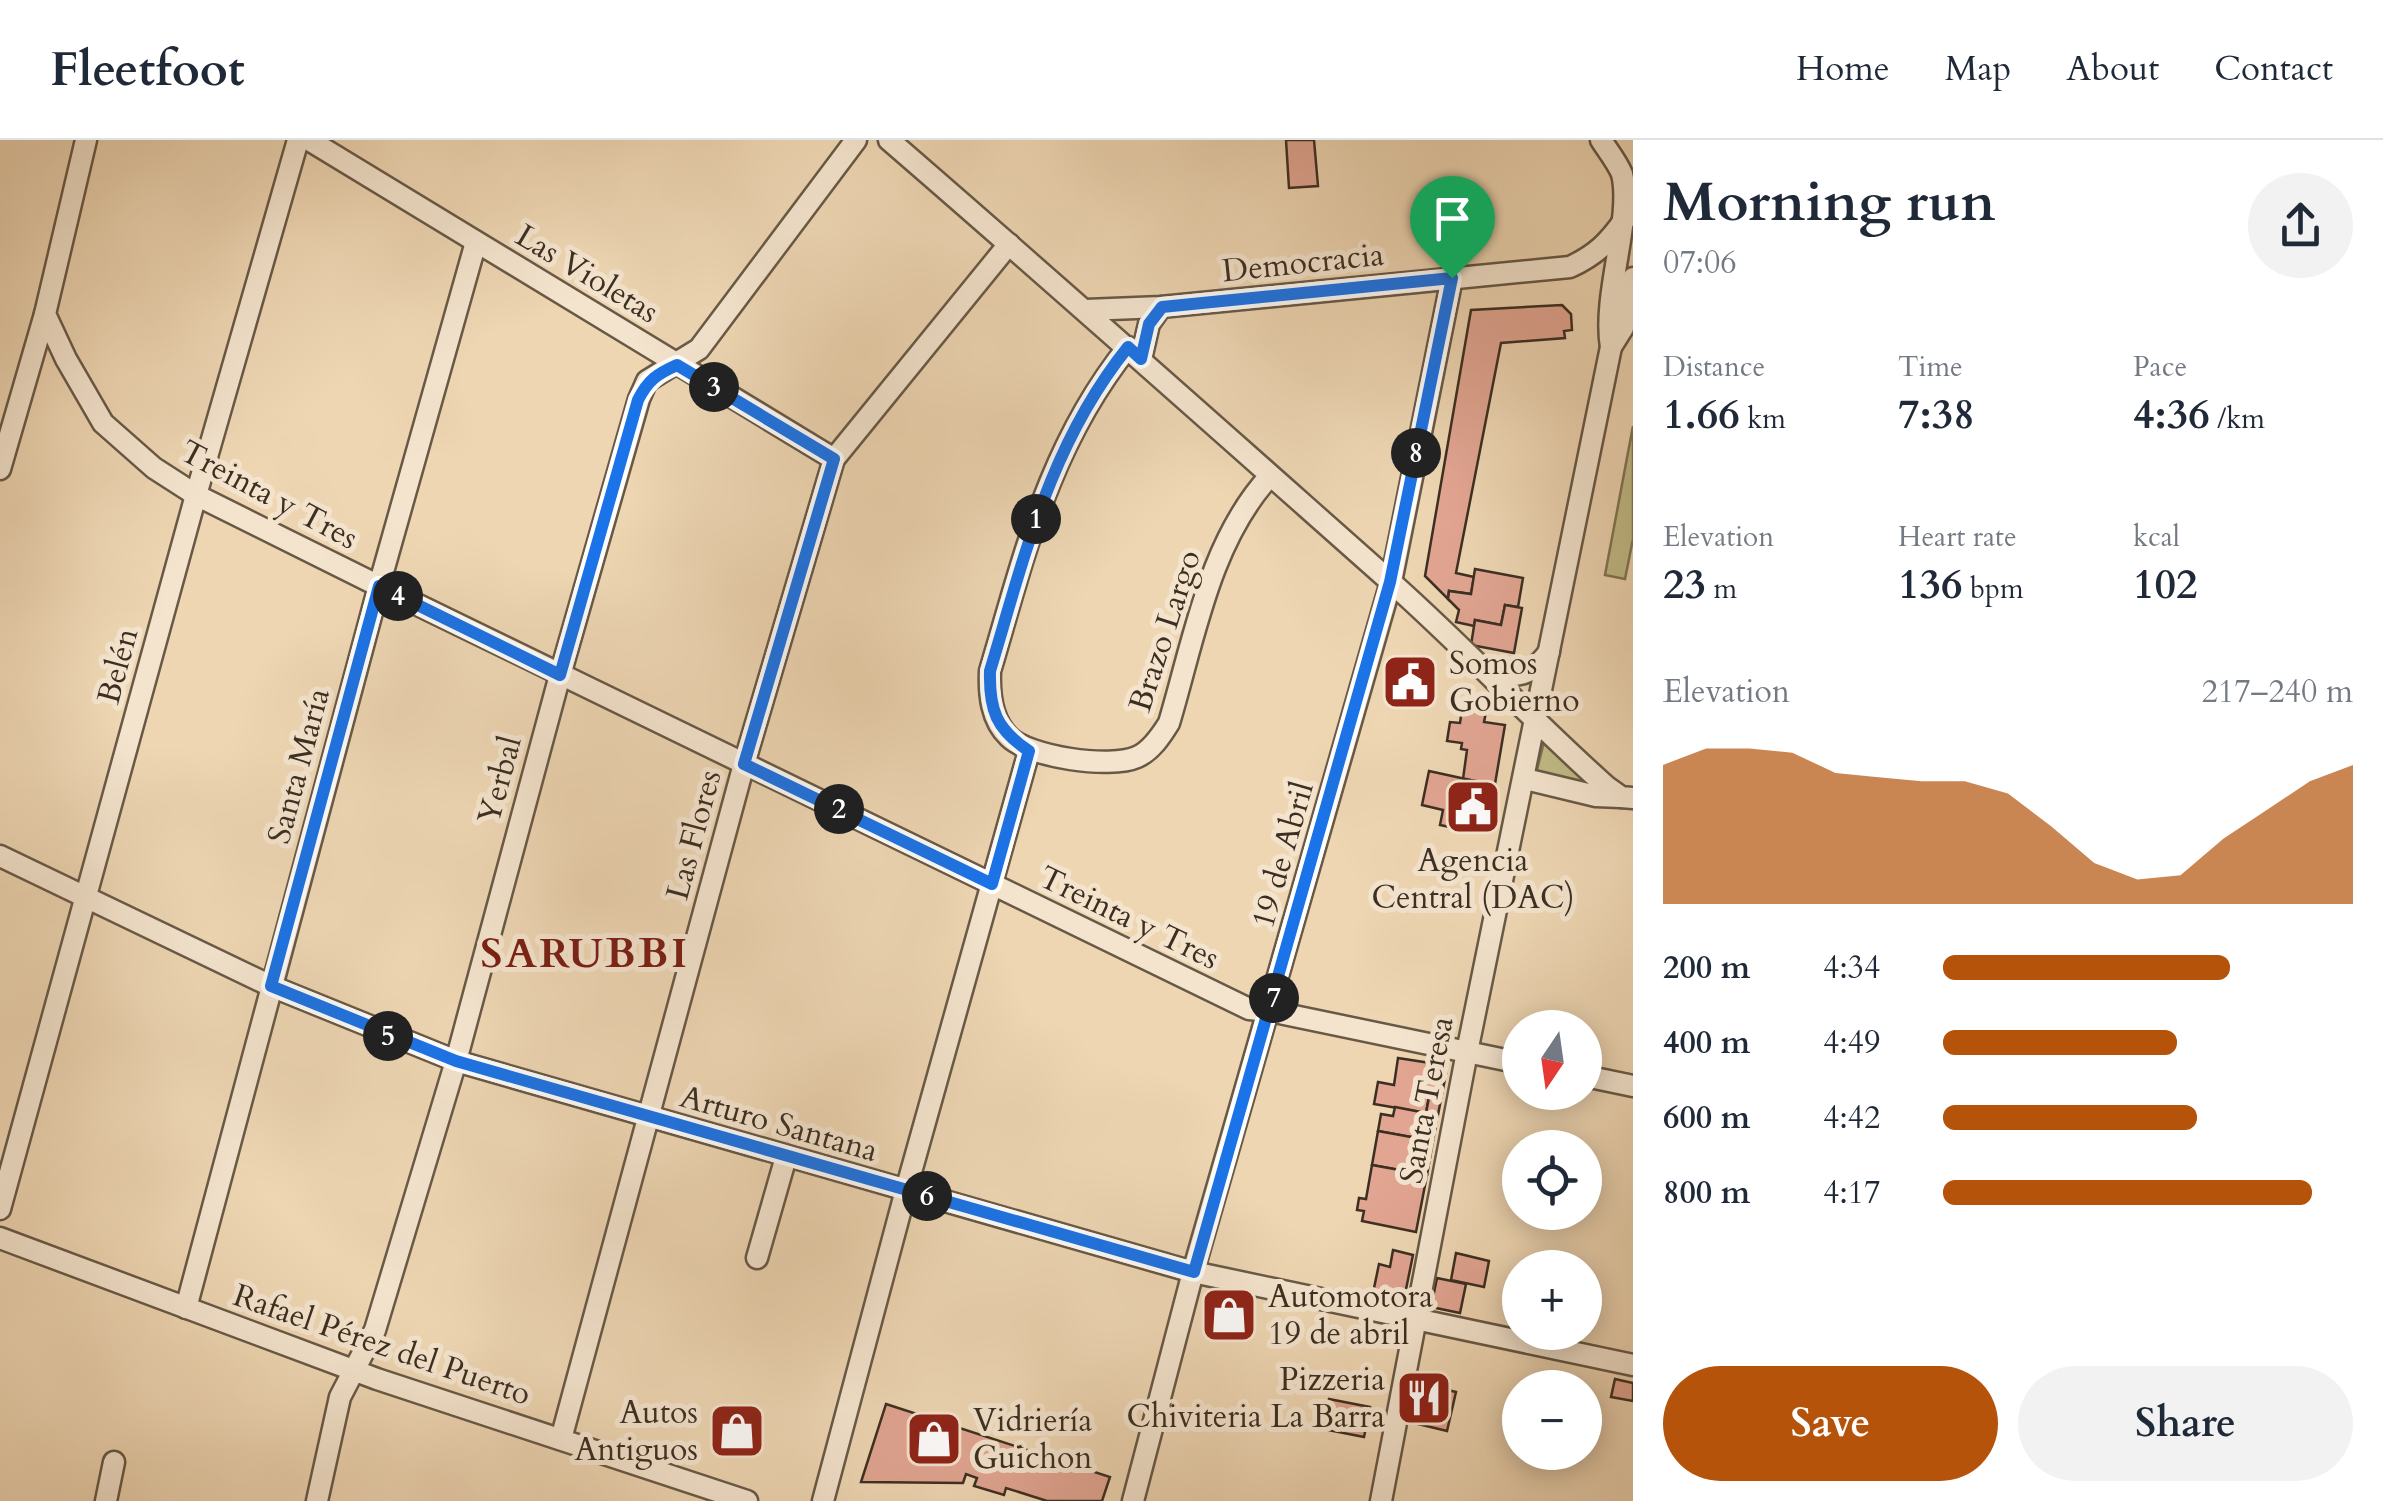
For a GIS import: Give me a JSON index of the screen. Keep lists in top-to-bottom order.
{
  "streets": {
    "street": [
      "Democracia",
      "Las Violetas",
      "Treinta y Tres",
      "Brazo Largo",
      "Belén",
      "Santa María",
      "Yerbal",
      "Las Flores",
      "19 de Abril",
      "Santa Teresa",
      "Arturo Santana",
      "Rafael Pérez del Puerto"
    ]
  },
  "crossings": [
    ["Democracia", "19 de Abril"],
    ["Las Violetas", "Santa María"],
    ["Las Violetas", "Yerbal"],
    ["Las Violetas", "Las Flores"],
    ["Treinta y Tres", "Belén"],
    ["Treinta y Tres", "Santa María"],
    ["Treinta y Tres", "Yerbal"],
    ["Treinta y Tres", "Las Flores"],
    ["Treinta y Tres", "19 de Abril"],
    ["Treinta y Tres", "Santa Teresa"],
    ["Belén", "Arturo Santana"],
    ["Santa María", "Arturo Santana"],
    ["Santa María", "Rafael Pérez del Puerto"],
    ["Yerbal", "Arturo Santana"],
    ["Yerbal", "Rafael Pérez del Puerto"],
    ["Las Flores", "Arturo Santana"],
    ["Las Flores", "Rafael Pérez del Puerto"],
    ["19 de Abril", "Arturo Santana"],
    ["Santa Teresa", "Arturo Santana"]
  ],
  "districts": ["SARUBBI"],
  "places": {
    "public building": ["Somos Gobierno", "Agencia Central (DAC)"],
    "shop": ["Automotora 19 de abril", "Autos Antiguos", "Vidriería Guichon"],
    "restaurant": ["Pizzeria Chiviteria La Barra"]
  },
  "north": "bottom",
  "page": {
    "header": "Fleetfoot",
    "nav": [
      "Home",
      "Map",
      "About",
      "Contact"
    ],
    "heading": ["Morning run", "07:06"],
    "stats": [
      ["Distance", "1.66 km"],
      ["Time", "7:38"],
      ["Pace", "4:36 /km"],
      ["Elevation", "23 m"],
      ["Heart rate", "136 bpm"],
      ["kcal", "102"]
    ],
    "pins": [
      "3",
      "8",
      "1",
      "4",
      "2",
      "7",
      "5",
      "6"
    ],
    "chart": ["Elevation", "217–240 m"],
    "list": [
      {
        "name": "200 m",
        "note": "4:34"
      },
      {
        "name": "400 m",
        "note": "4:49"
      },
      {
        "name": "600 m",
        "note": "4:42"
      },
      {
        "name": "800 m",
        "note": "4:17"
      }
    ],
    "map_buttons": ["+", "−"],
    "buttons": ["Save", "Share"]
  }
}
